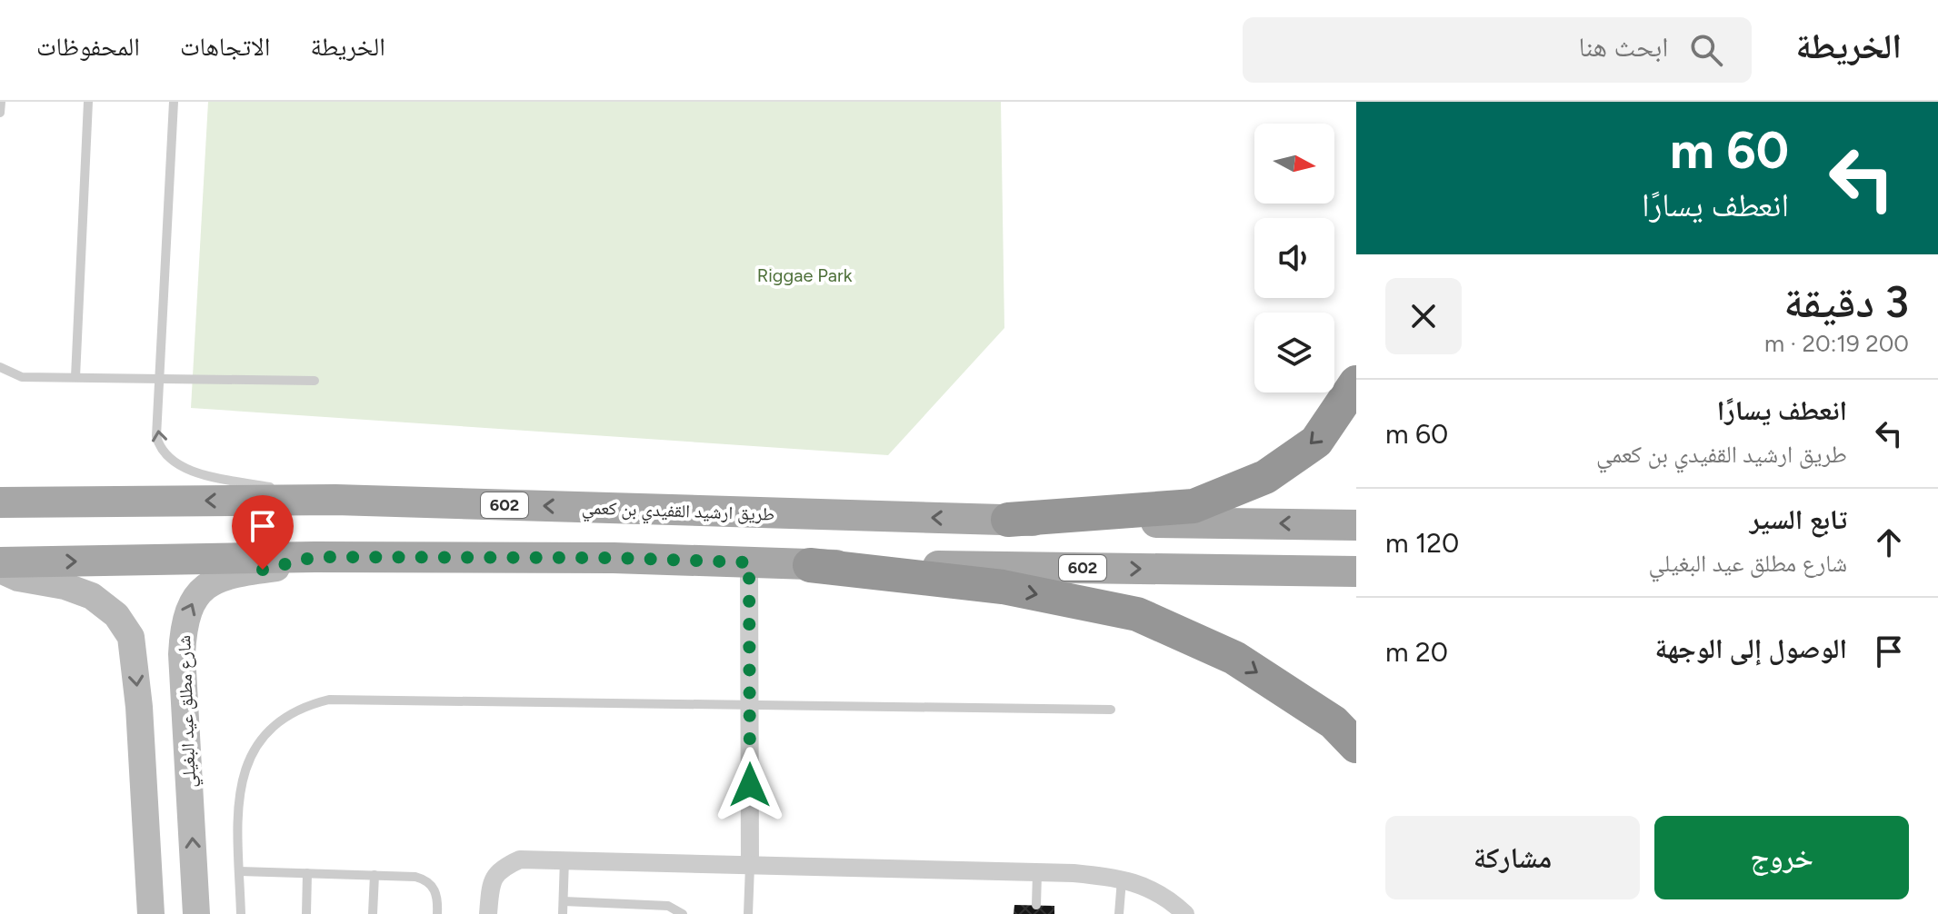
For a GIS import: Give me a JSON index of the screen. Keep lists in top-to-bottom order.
{
  "streets": {
    "main road": ["602", "طريق ارشيد القفيدي بن كعمي"],
    "street": ["شارع مطلق عيد البغيلي"]
  },
  "crossings": [
    ["602", "شارع مطلق عيد البغيلي"]
  ],
  "one_way": ["شارع مطلق عيد البغيلي"],
  "parks": ["Riggae Park"],
  "north": "right",
  "page": {
    "header": "الخريطة",
    "search": "ابحث هنا",
    "nav": ["الخريطة", "الاتجاهات", "المحفوظات"],
    "turn": ["60 m", "انعطف يسارًا"],
    "heading": ["3 دقيقة", "200 m · 20:19"],
    "list": [
      {
        "name": "انعطف يسارًا",
        "note": "طريق ارشيد القفيدي بن كعمي",
        "value": "60 m"
      },
      {
        "name": "تابع السير",
        "note": "شارع مطلق عيد البغيلي",
        "value": "120 m"
      },
      {
        "name": "الوصول إلى الوجهة",
        "value": "20 m"
      }
    ],
    "buttons": ["خروج", "مشاركة"]
  }
}
